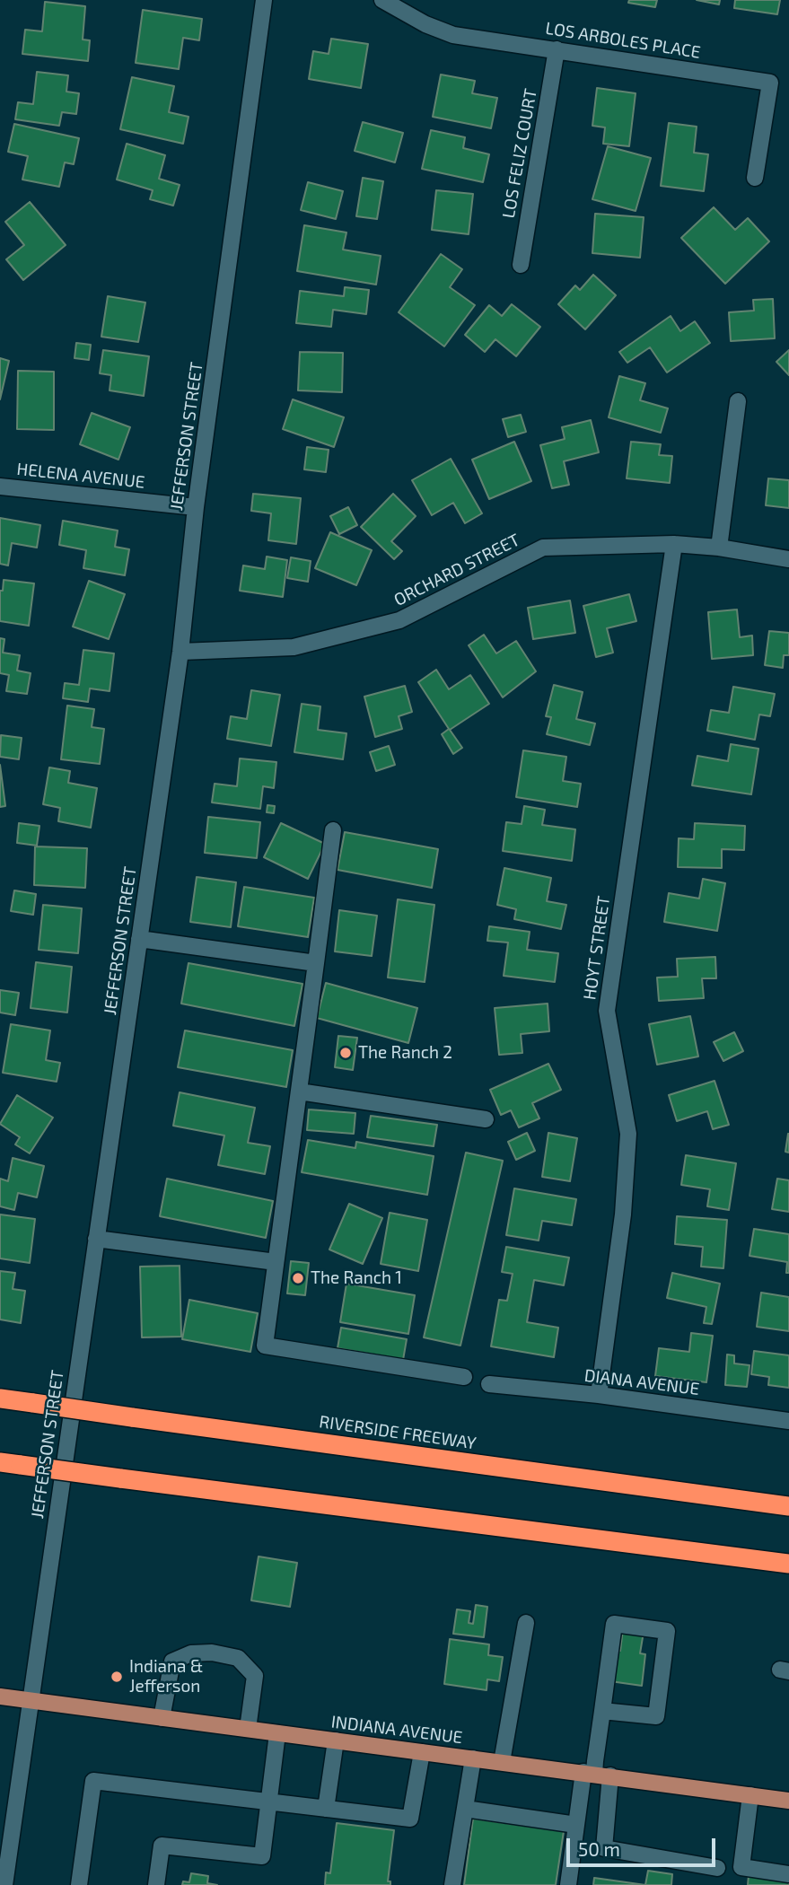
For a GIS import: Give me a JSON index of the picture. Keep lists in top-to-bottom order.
{
  "streets": {
    "highway": ["RIVERSIDE FREEWAY"],
    "main road": ["INDIANA AVENUE"],
    "street": [
      "LOS ARBOLES PLACE",
      "LOS FELIZ COURT",
      "JEFFERSON STREET",
      "HELENA AVENUE",
      "ORCHARD STREET",
      "HOYT STREET",
      "DIANA AVENUE"
    ]
  },
  "crossings": [
    ["LOS ARBOLES PLACE", "LOS FELIZ COURT"],
    ["JEFFERSON STREET", "HELENA AVENUE"],
    ["JEFFERSON STREET", "ORCHARD STREET"],
    ["JEFFERSON STREET", "INDIANA AVENUE"],
    ["ORCHARD STREET", "HOYT STREET"],
    ["HOYT STREET", "DIANA AVENUE"]
  ],
  "places": ["The Ranch 2", "The Ranch 1", "Indiana & Jefferson"],
  "scale_bar": "50 m"
}
